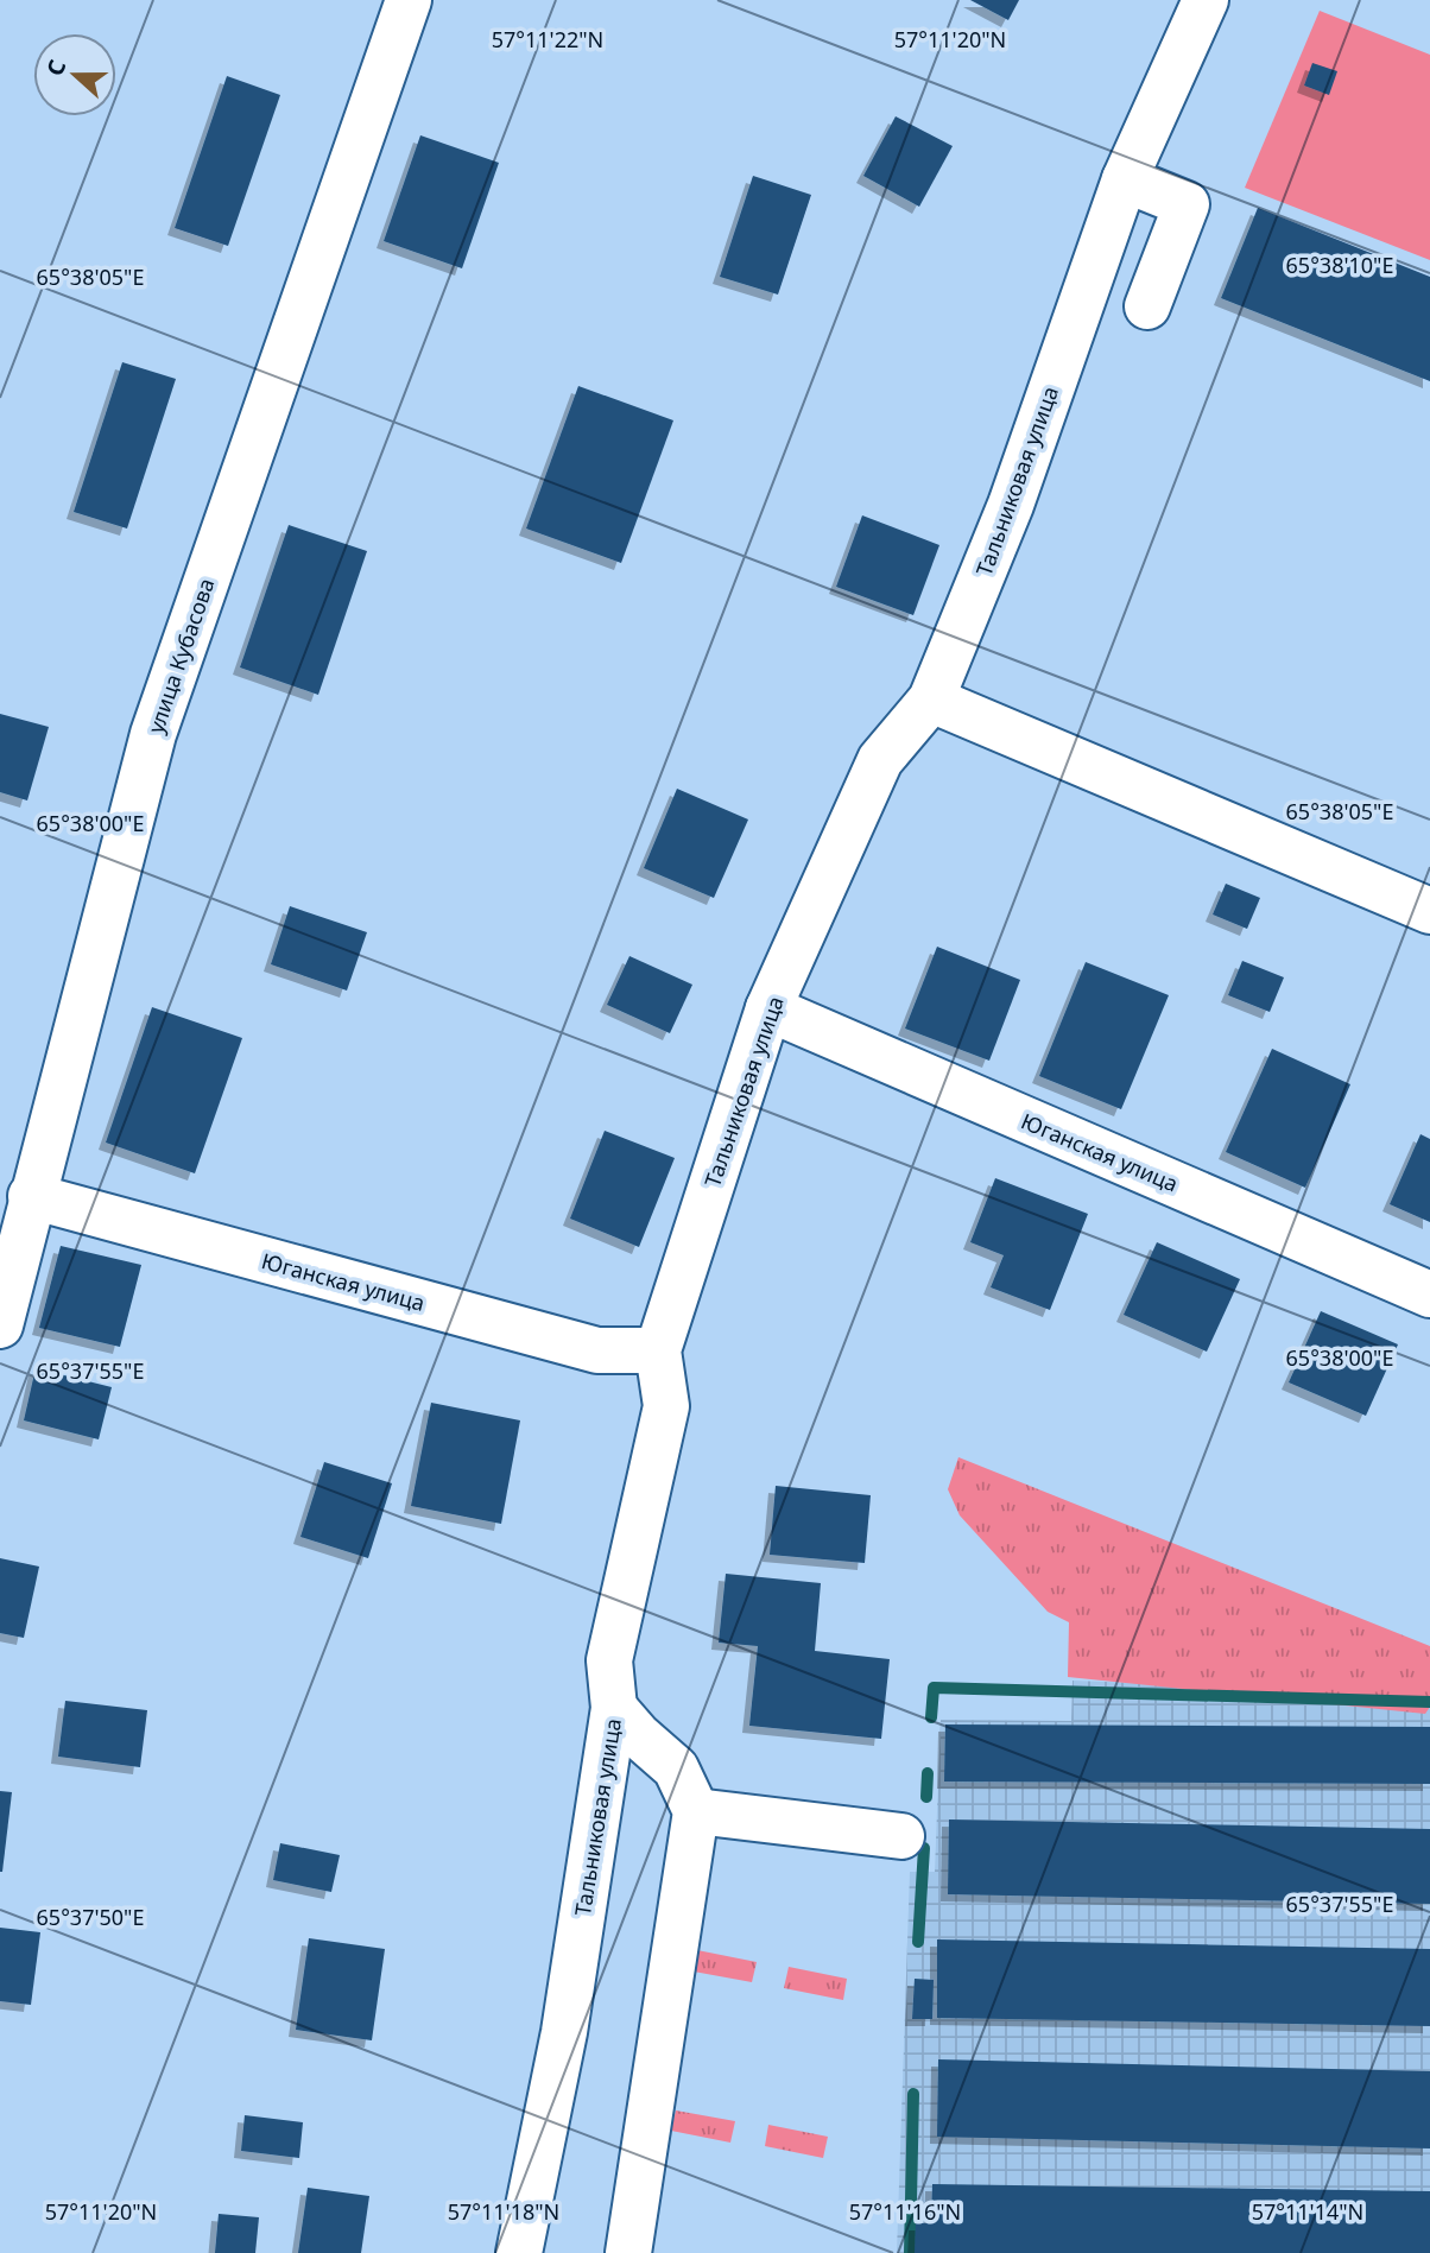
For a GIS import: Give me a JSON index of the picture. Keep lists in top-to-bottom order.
{
  "streets": {
    "street": ["Тальниковая улица", "улица Кубасова", "Юганская улица"]
  },
  "crossings": [
    ["Тальниковая улица", "Юганская улица"],
    ["улица Кубасова", "Юганская улица"]
  ],
  "north": "left",
  "coordinates": [
    "57°11'22\"N",
    "57°11'20\"N",
    "65°38'10\"E",
    "65°38'05\"E",
    "65°38'00\"E",
    "65°37'55\"E",
    "65°37'50\"E",
    "57°11'18\"N",
    "57°11'16\"N",
    "57°11'14\"N"
  ]
}
